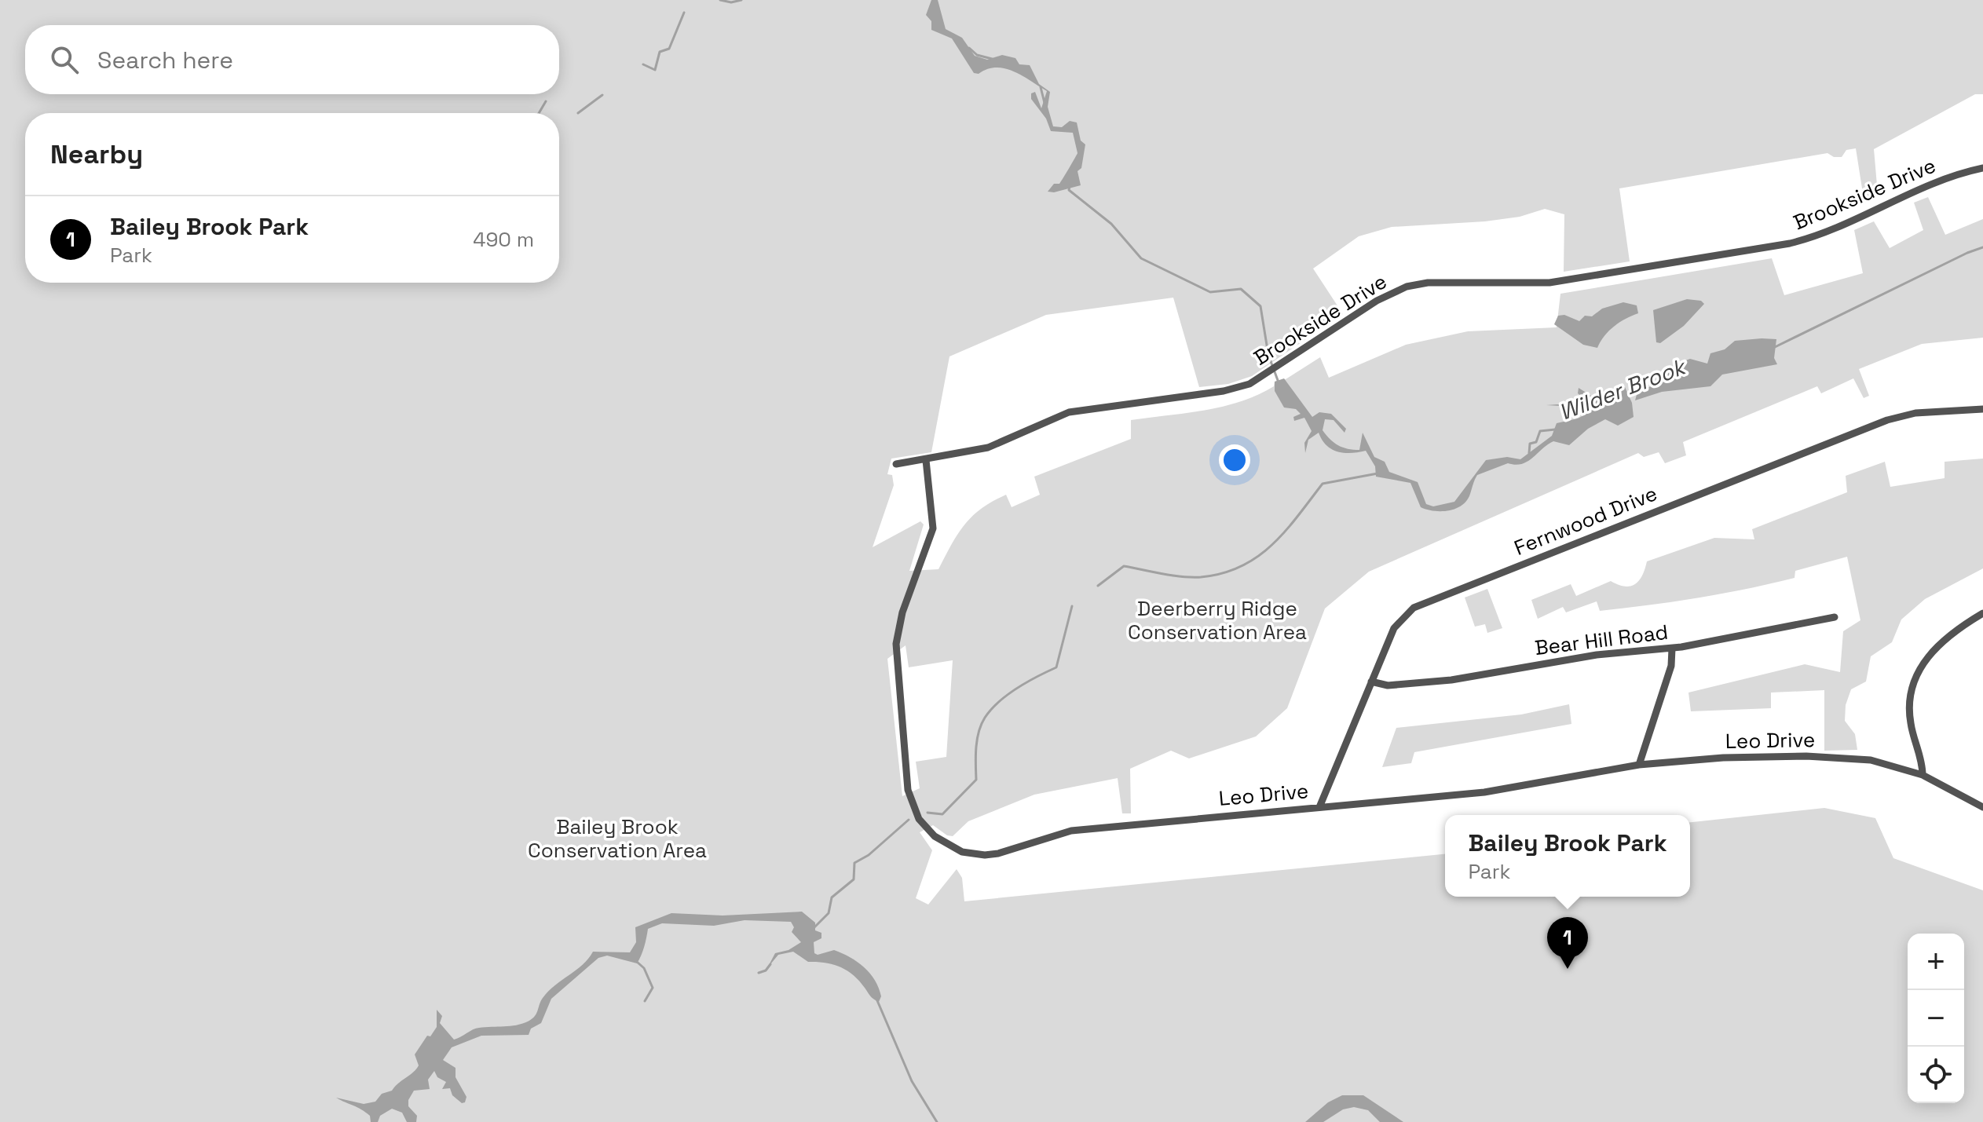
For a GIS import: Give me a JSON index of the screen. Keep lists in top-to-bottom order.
{
  "streets": {
    "street": [
      "Brookside Drive",
      "Fernwood Drive",
      "Bear Hill Road",
      "Leo Drive"
    ]
  },
  "crossings": [
    ["Brookside Drive", "Leo Drive"],
    ["Fernwood Drive", "Bear Hill Road"],
    ["Fernwood Drive", "Leo Drive"]
  ],
  "water": ["Wilder Brook"],
  "parks": ["Deerberry Ridge Conservation Area", "Bailey Brook Conservation Area"],
  "page": {
    "search": "Search here",
    "heading": "Nearby",
    "list": [
      {
        "mark": "1",
        "name": "Bailey Brook Park",
        "note": "Park",
        "value": "490 m"
      }
    ],
    "popup": ["Bailey Brook Park", "Park"],
    "pins": "1",
    "map_buttons": ["+", "−"]
  }
}
